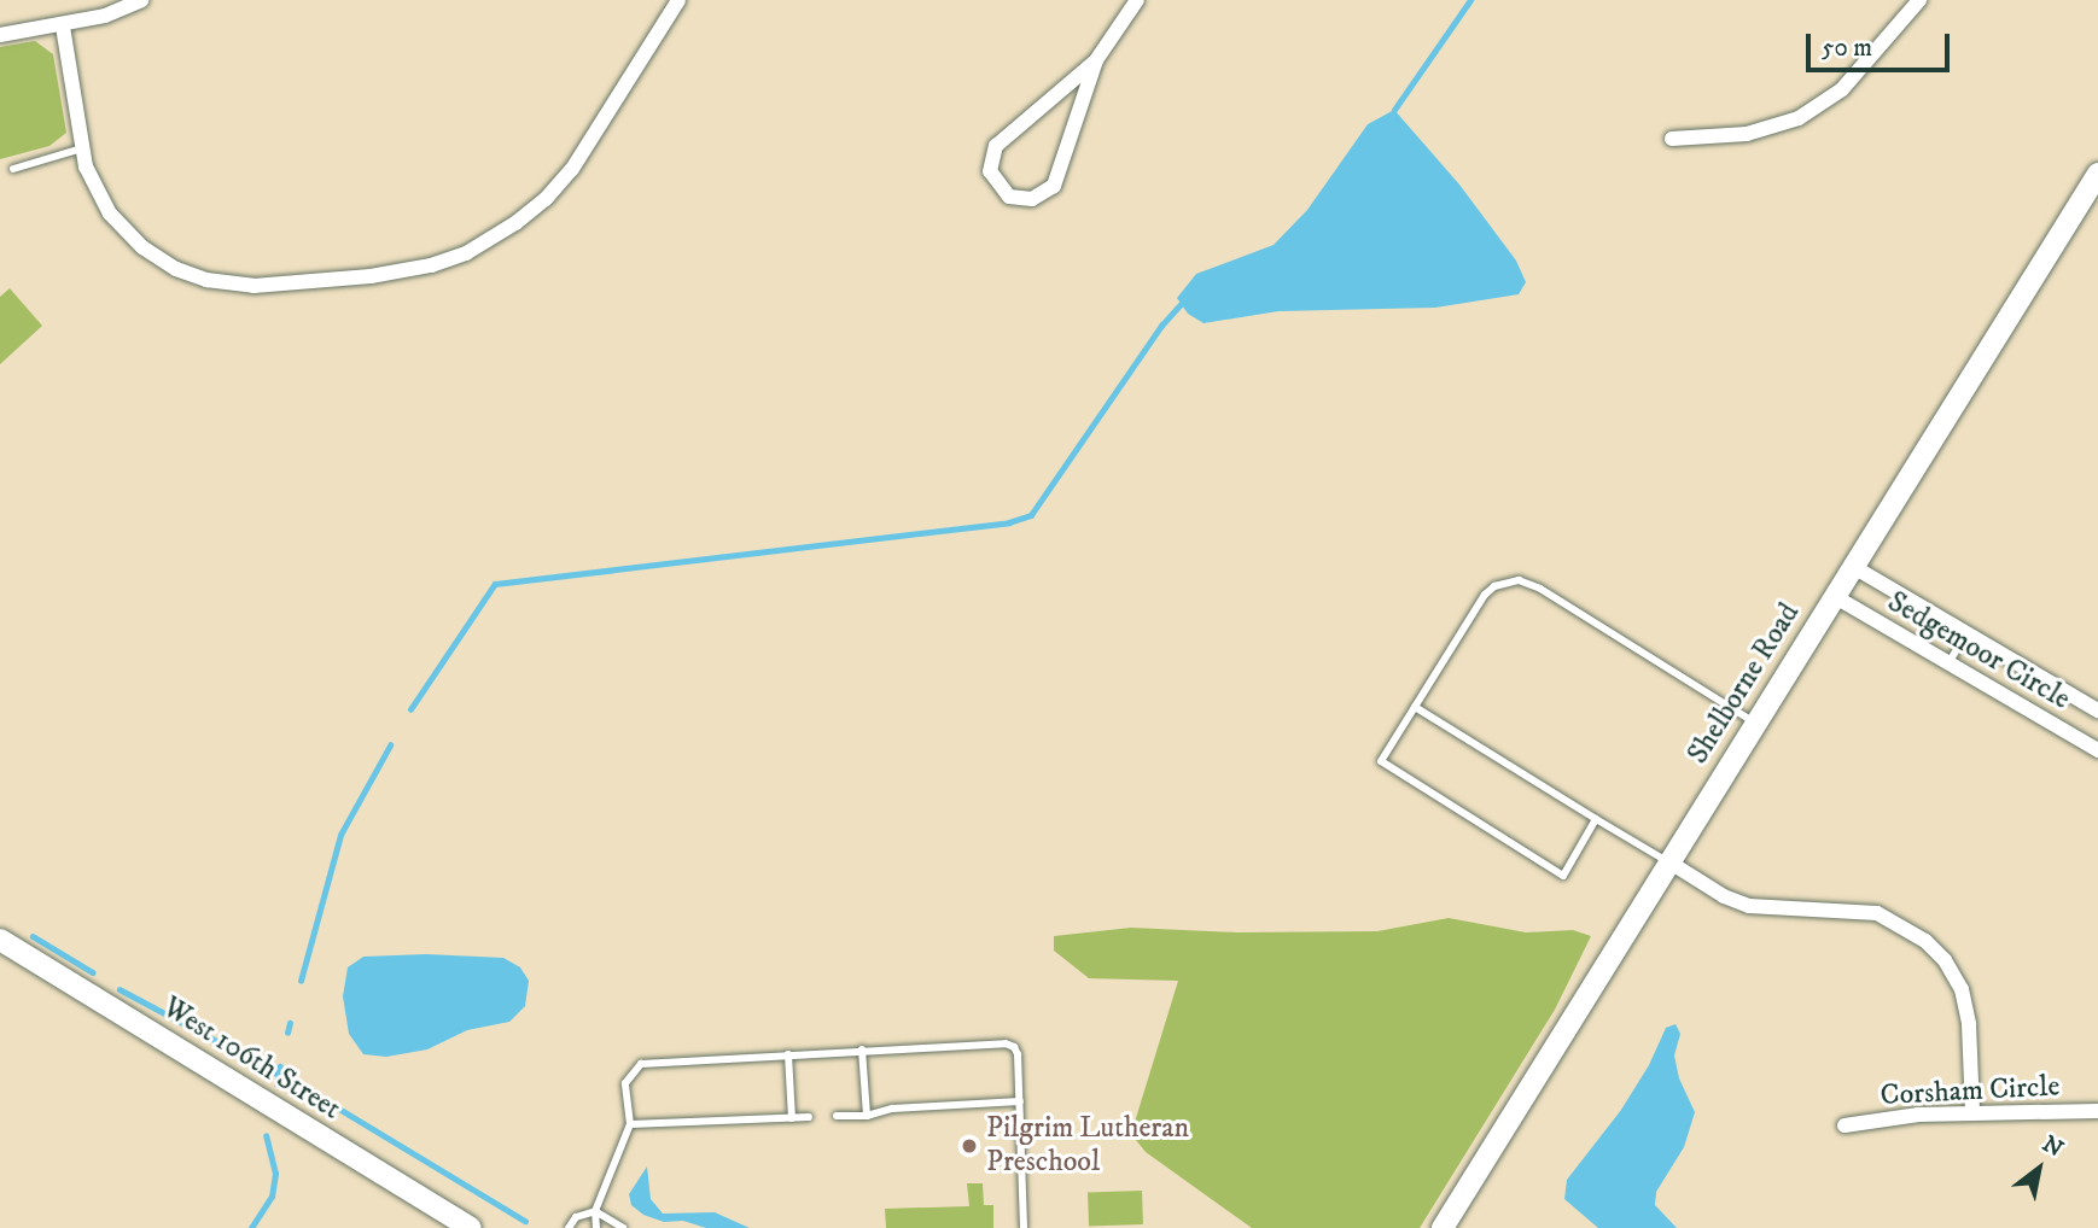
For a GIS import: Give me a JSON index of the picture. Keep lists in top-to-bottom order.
{
  "streets": {
    "street": [
      "Sedgemoor Circle",
      "Shelborne Road",
      "West 106th Street",
      "Corsham Circle"
    ]
  },
  "crossings": [
    ["Sedgemoor Circle", "Shelborne Road"]
  ],
  "places": ["Pilgrim Lutheran Preschool"],
  "scale_bar": "50 m",
  "north": "top right"
}
